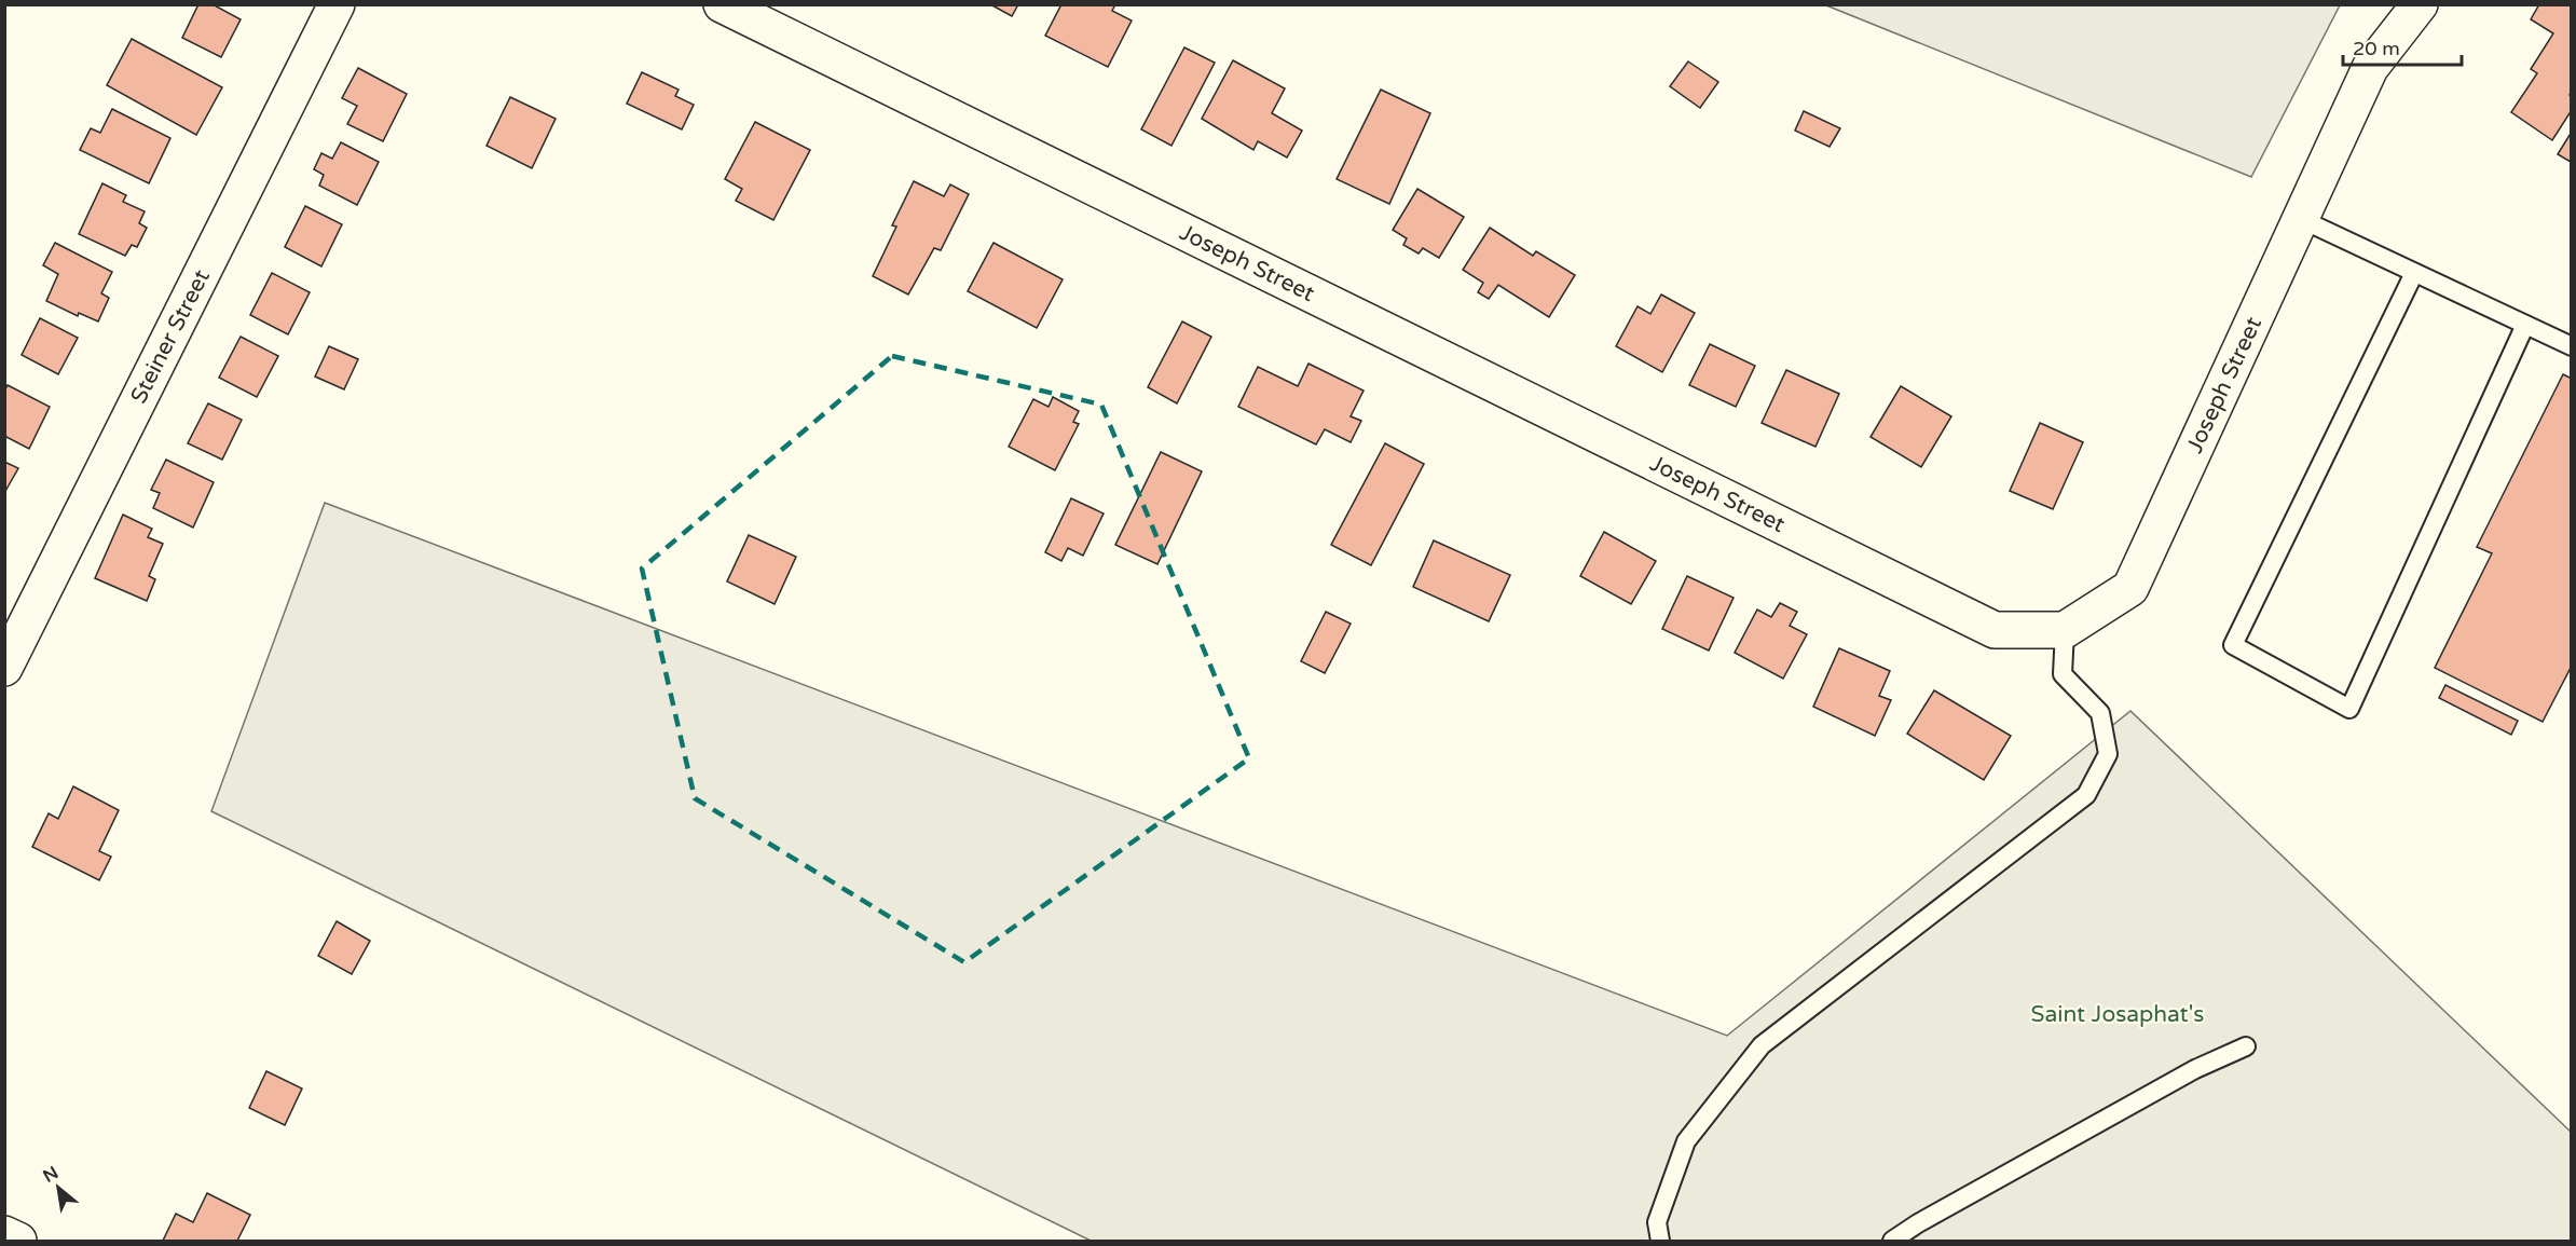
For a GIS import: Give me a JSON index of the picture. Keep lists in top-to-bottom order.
{
  "streets": {
    "street": ["Joseph Street", "Steiner Street"]
  },
  "parks": ["Saint Josaphat's"],
  "scale_bar": "20 m",
  "north": "top left"
}
